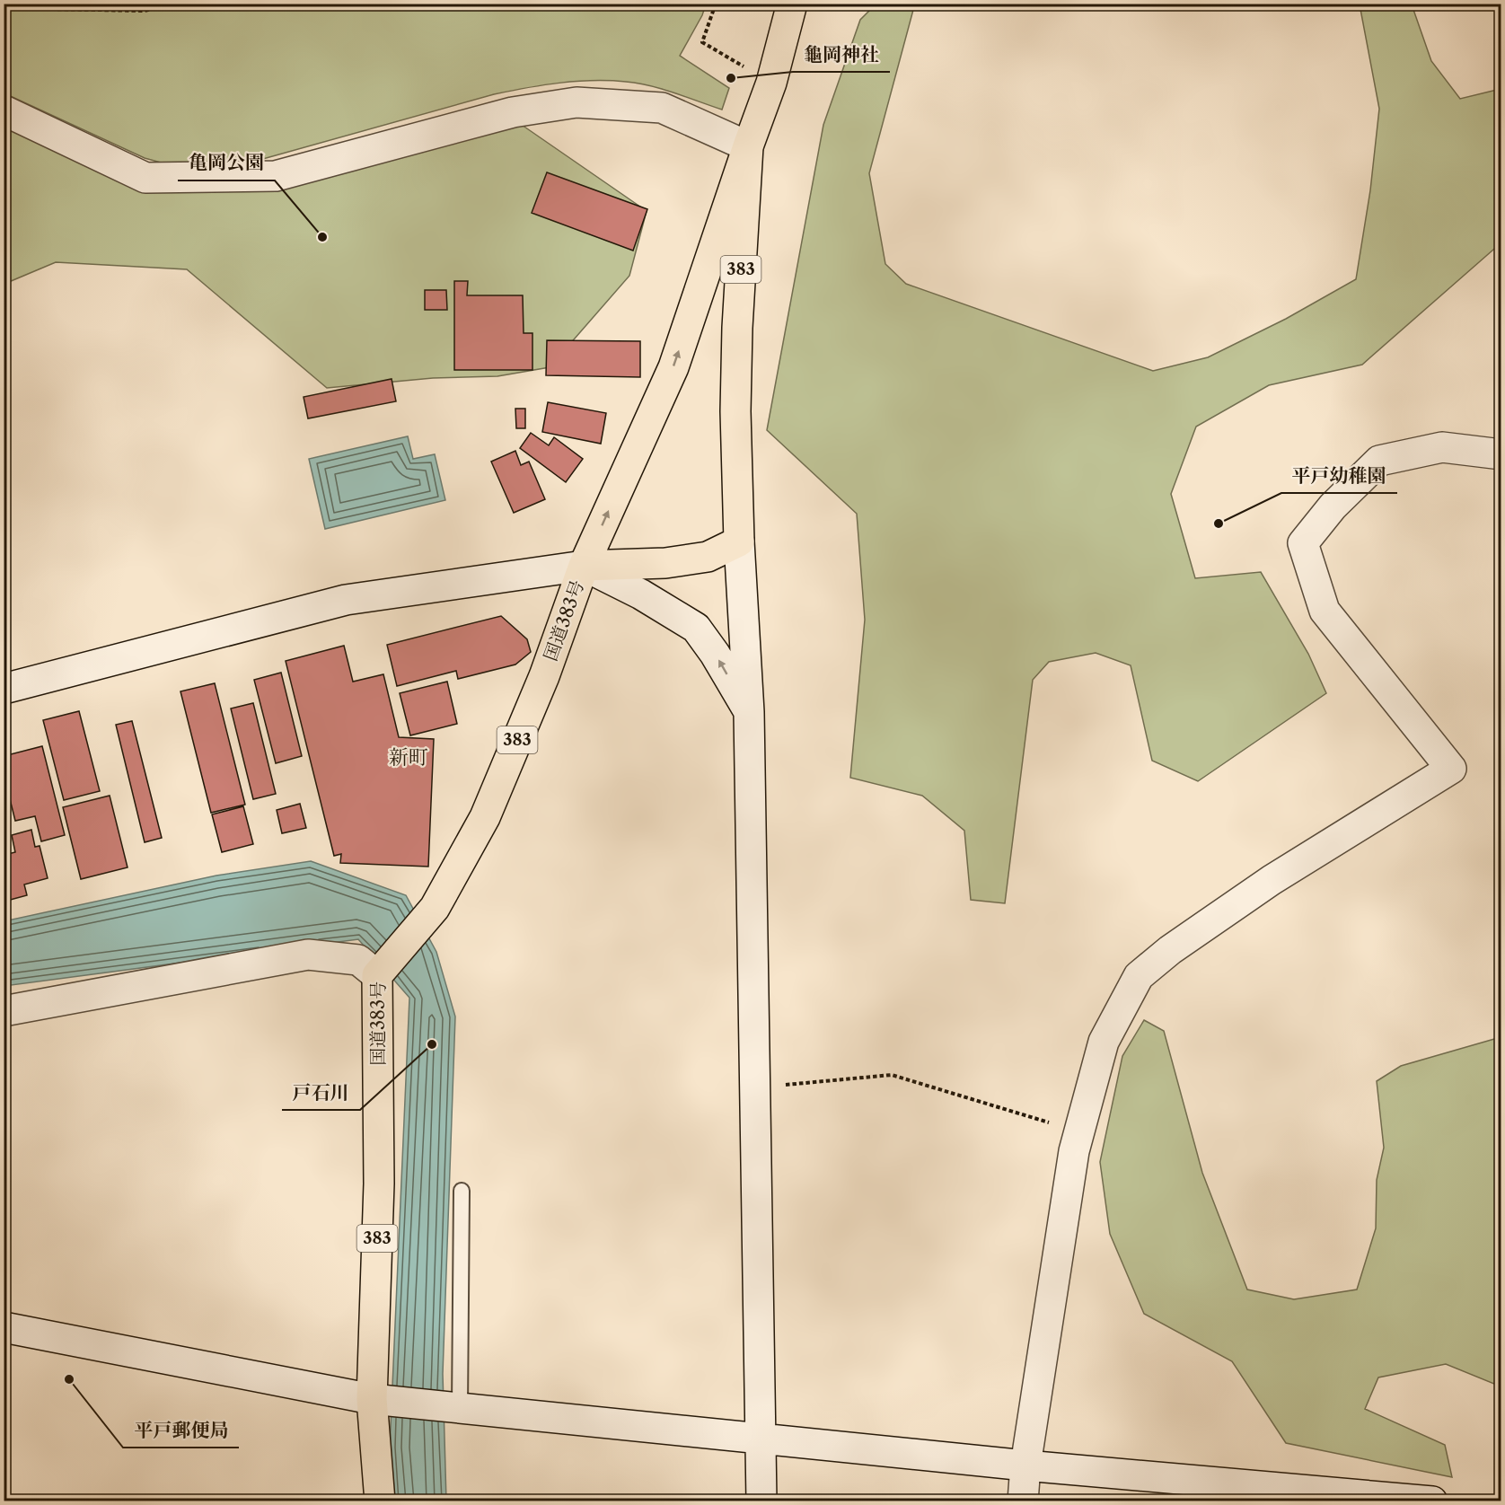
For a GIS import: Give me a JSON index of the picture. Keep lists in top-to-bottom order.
{
  "streets": {
    "highway": ["383", "国道383号"]
  },
  "districts": ["新町"],
  "places": [
    "龜岡神社",
    "亀岡公園",
    "平戸幼稚園",
    "戸石川",
    "平戸郵便局"
  ]
}
